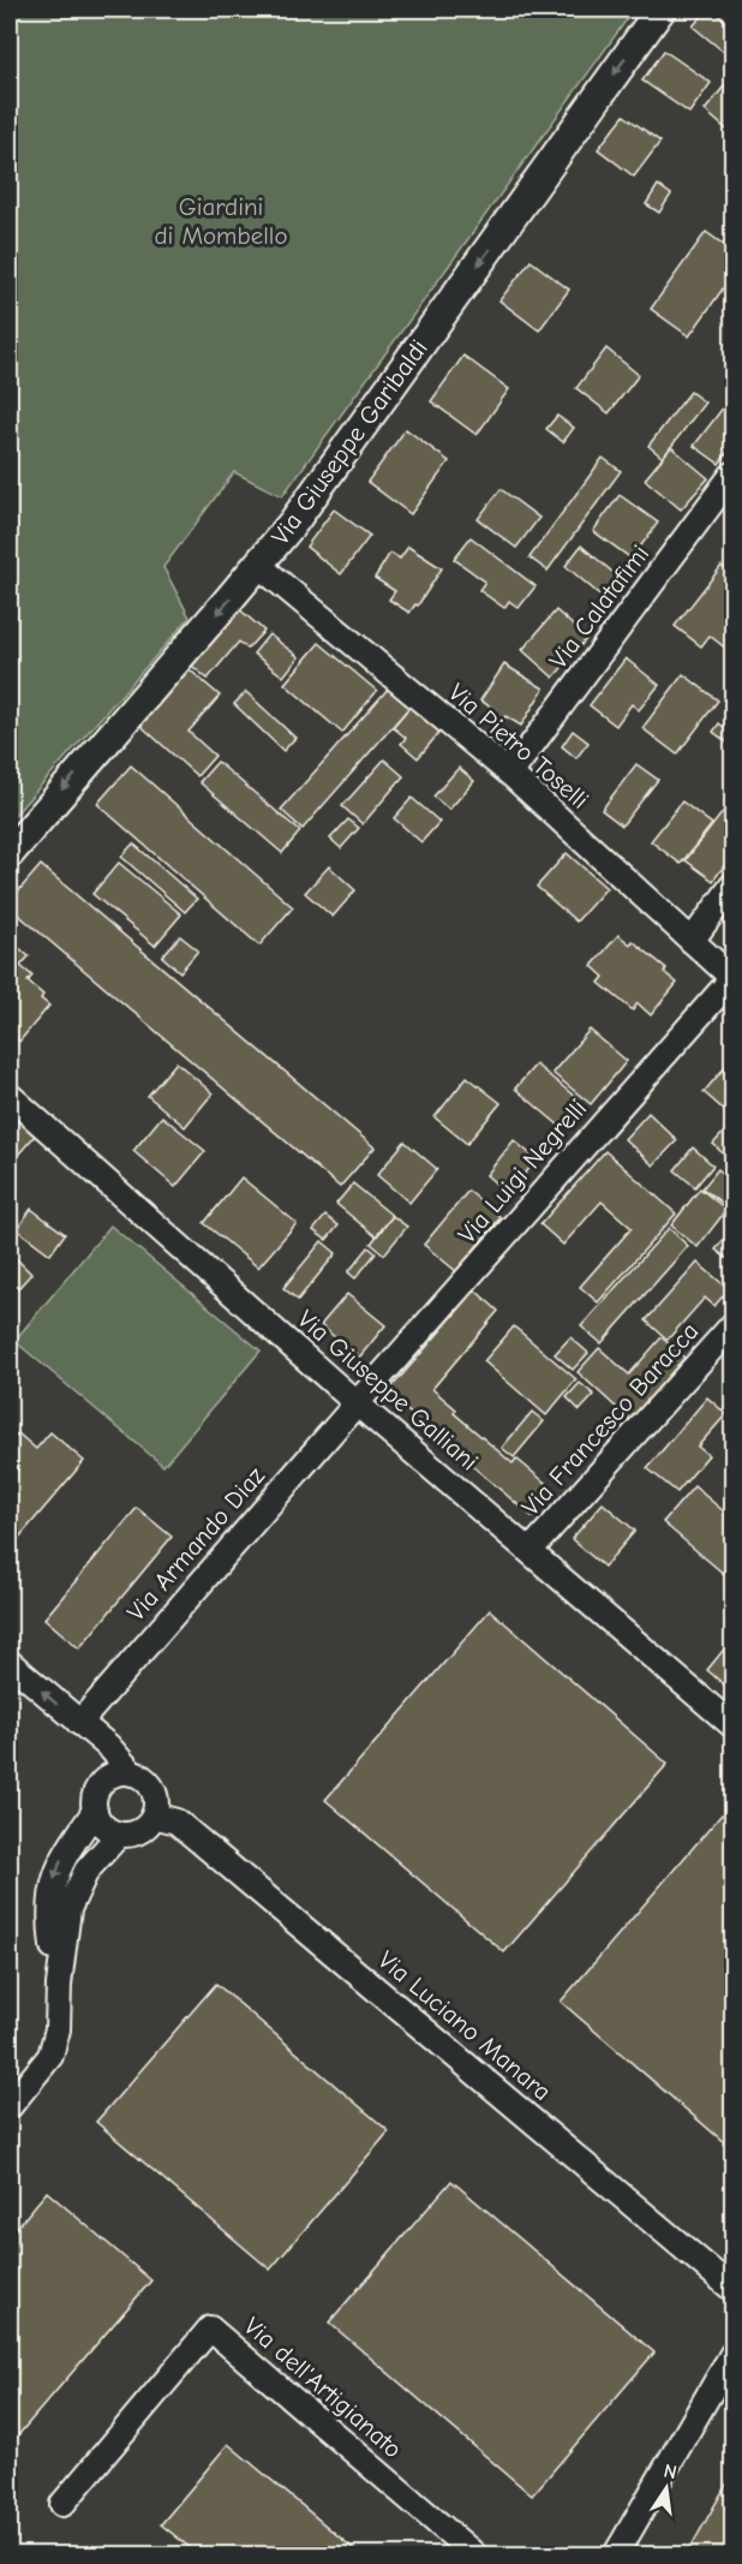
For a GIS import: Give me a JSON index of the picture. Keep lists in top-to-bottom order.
{
  "streets": {
    "street": [
      "Via Giuseppe Garibaldi",
      "Via Calatafimi",
      "Via Pietro Toselli",
      "Via Luigi Negrelli",
      "Via Giuseppe Galliani",
      "Via Francesco Baracca",
      "Via Armando Diaz",
      "Via Luciano Manara",
      "Via dell'Artigianato"
    ]
  },
  "crossings": [
    ["Via Giuseppe Garibaldi", "Via Pietro Toselli"],
    ["Via Calatafimi", "Via Pietro Toselli"],
    ["Via Pietro Toselli", "Via Luigi Negrelli"],
    ["Via Luigi Negrelli", "Via Giuseppe Galliani"],
    ["Via Luigi Negrelli", "Via Armando Diaz"],
    ["Via Giuseppe Galliani", "Via Francesco Baracca"],
    ["Via Giuseppe Galliani", "Via Armando Diaz"]
  ],
  "one_way": ["Via Giuseppe Garibaldi"],
  "parks": ["Giardini di Mombello"],
  "north": "top"
}
